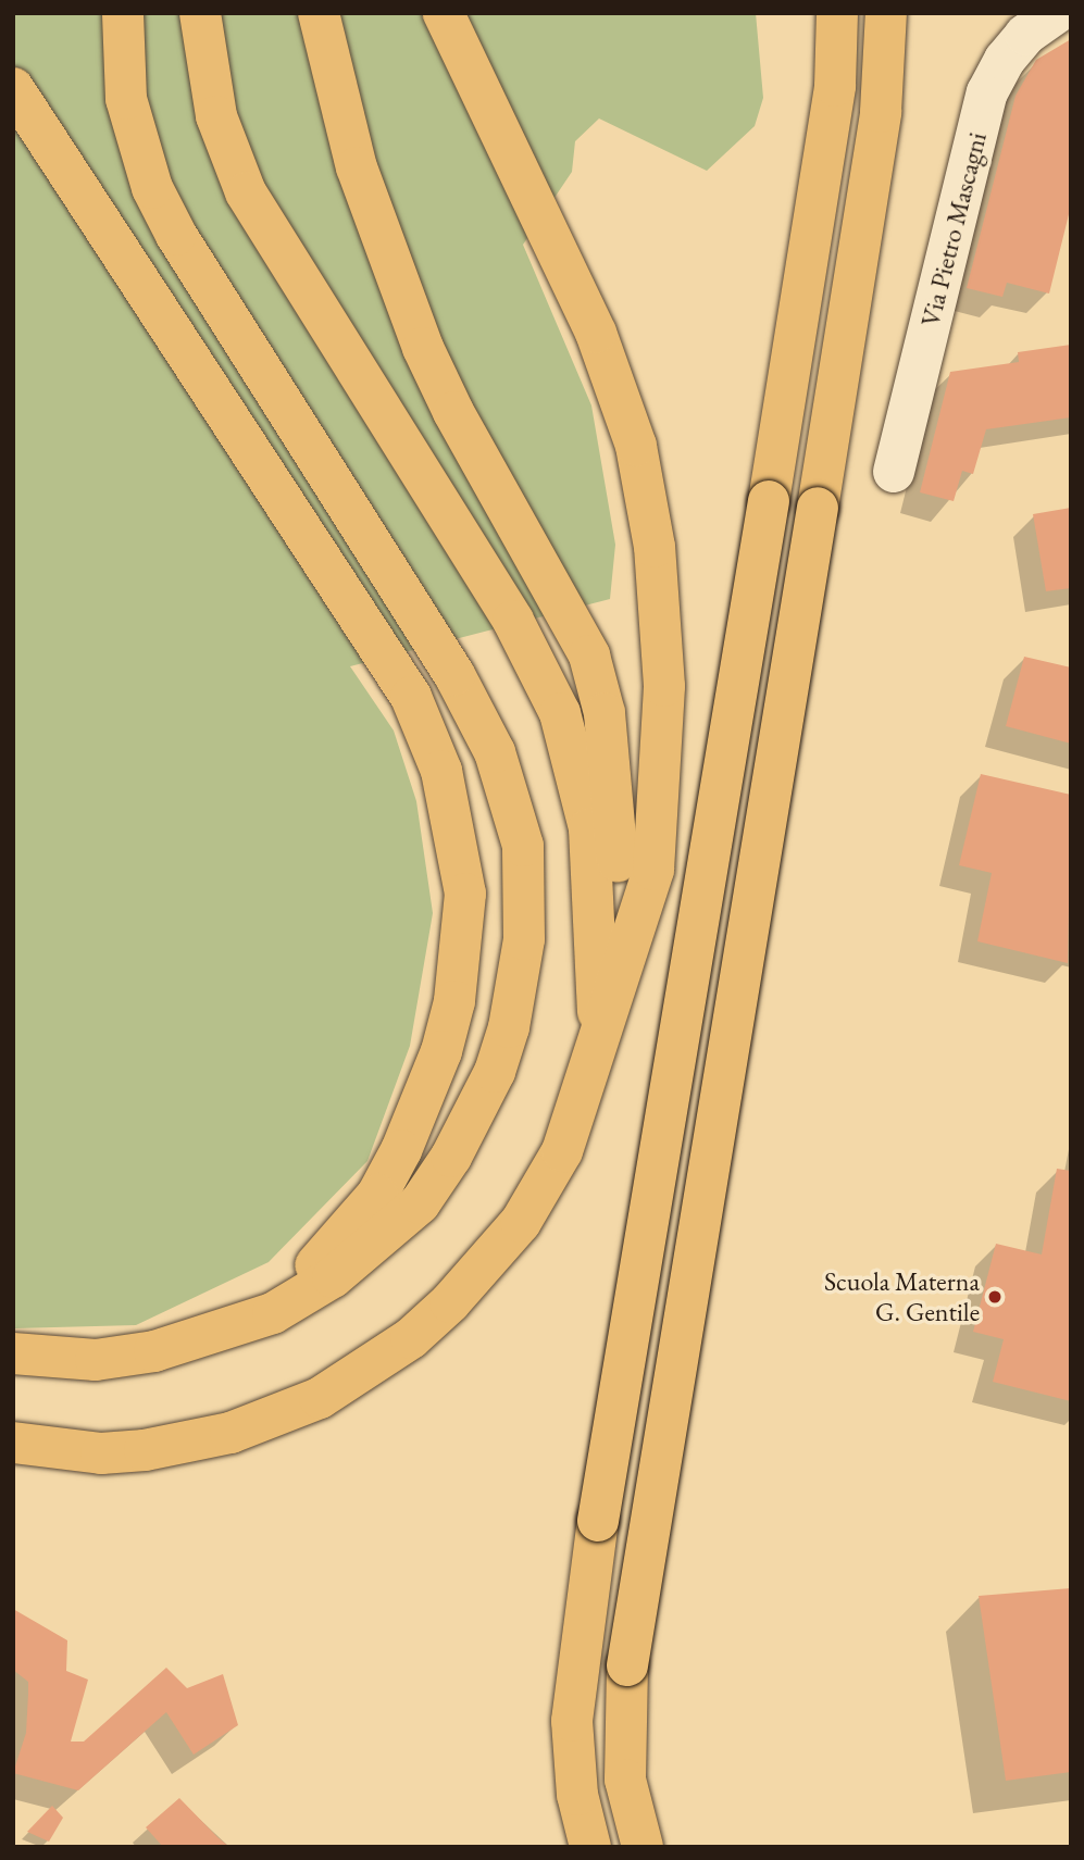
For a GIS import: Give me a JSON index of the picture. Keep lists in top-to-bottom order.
{
  "streets": {
    "street": ["Via Pietro Mascagni"]
  },
  "places": ["Scuola Materna G. Gentile"]
}
